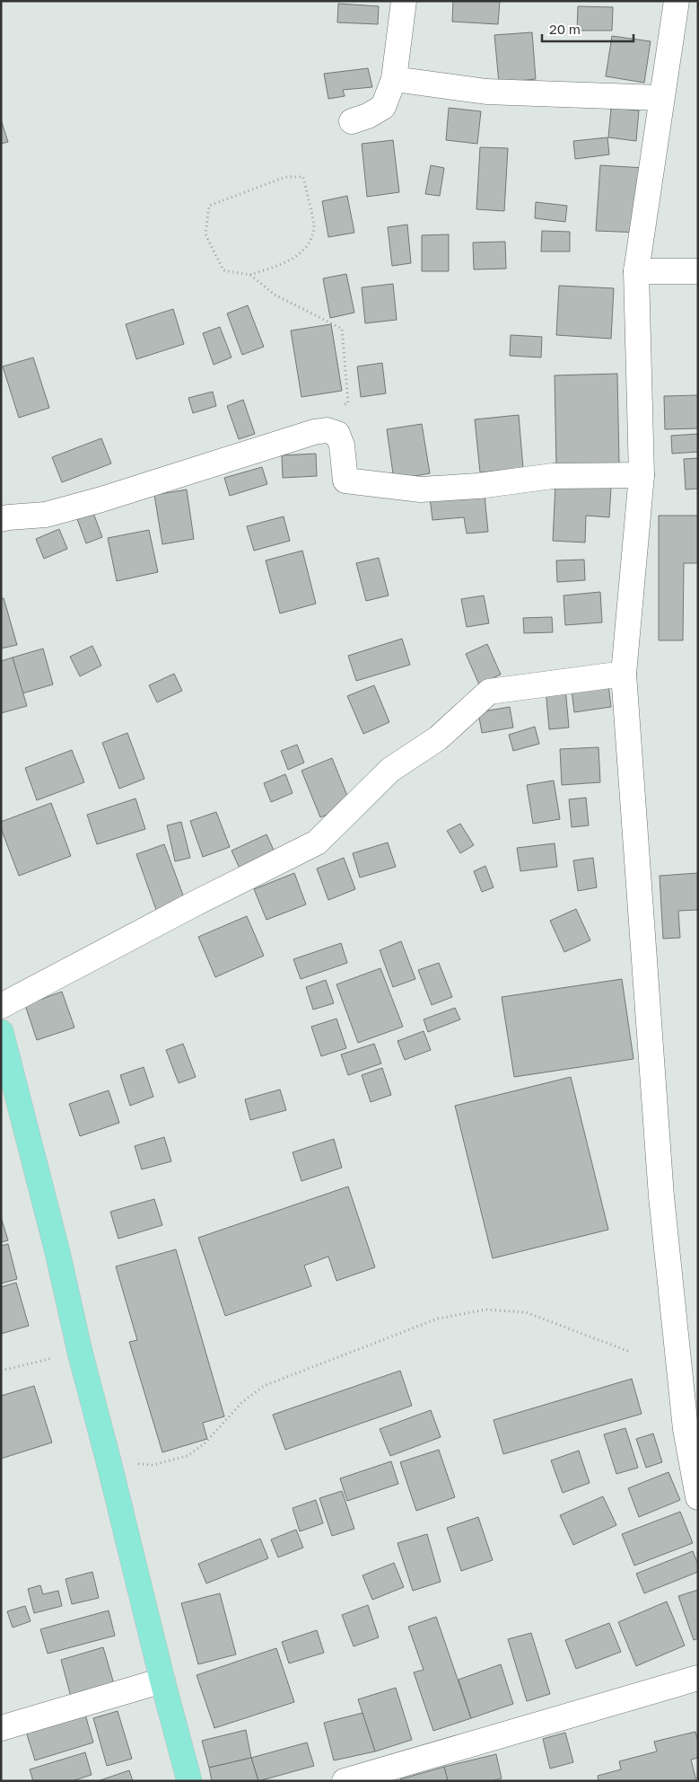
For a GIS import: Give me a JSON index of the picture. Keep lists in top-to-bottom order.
{
  "scale_bar": "20 m"
}
